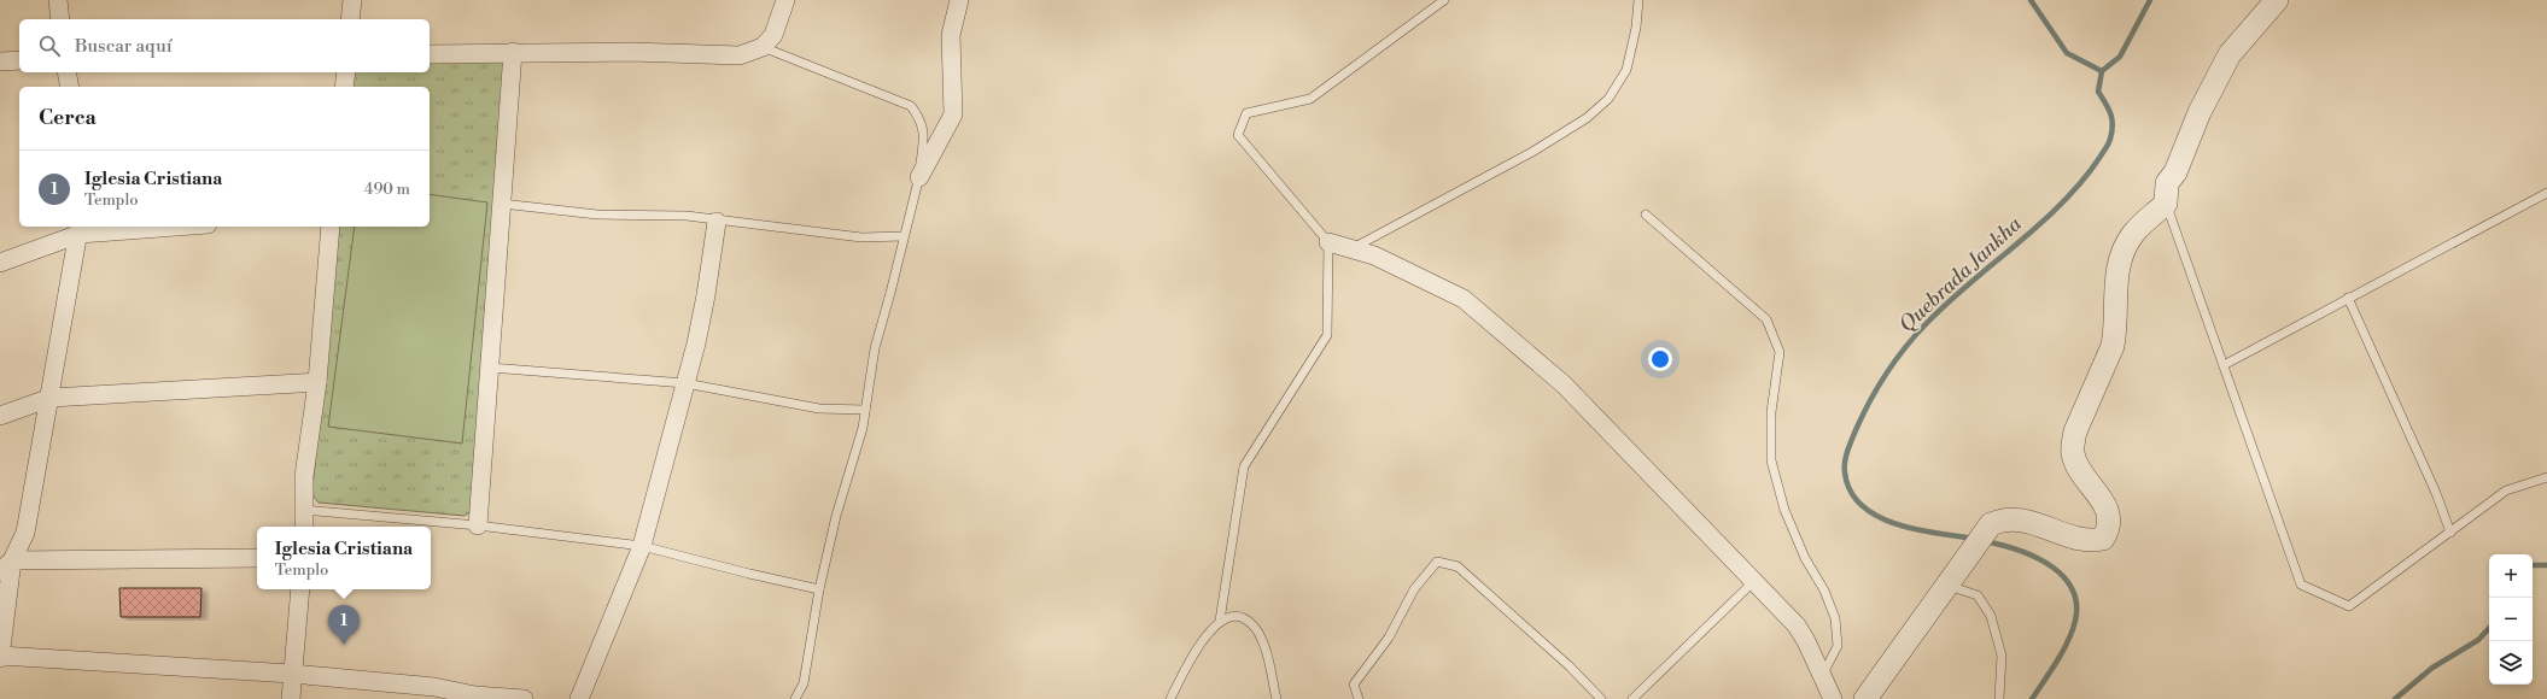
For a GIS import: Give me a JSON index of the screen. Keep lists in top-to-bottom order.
{
  "water": ["Quebrada Jankha"],
  "page": {
    "search": "Buscar aquí",
    "heading": "Cerca",
    "list": [
      {
        "mark": "1",
        "name": "Iglesia Cristiana",
        "note": "Templo",
        "value": "490 m"
      }
    ],
    "popup": ["Iglesia Cristiana", "Templo"],
    "map_buttons": ["+", "−"],
    "pins": "1"
  }
}
